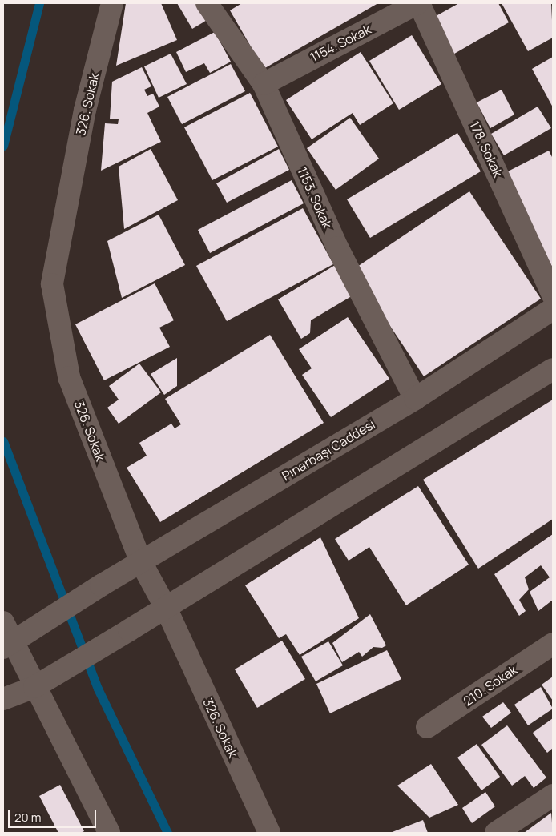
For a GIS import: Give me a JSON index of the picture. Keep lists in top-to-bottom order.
{
  "streets": {
    "street": [
      "1154. Sokak",
      "326. Sokak",
      "178. Sokak",
      "1153. Sokak",
      "Pınarbaşı Caddesi",
      "210. Sokak"
    ]
  },
  "crossings": [
    ["1154. Sokak", "178. Sokak"],
    ["1154. Sokak", "1153. Sokak"],
    ["326. Sokak", "Pınarbaşı Caddesi"],
    ["1153. Sokak", "Pınarbaşı Caddesi"]
  ],
  "scale_bar": "20 m"
}
